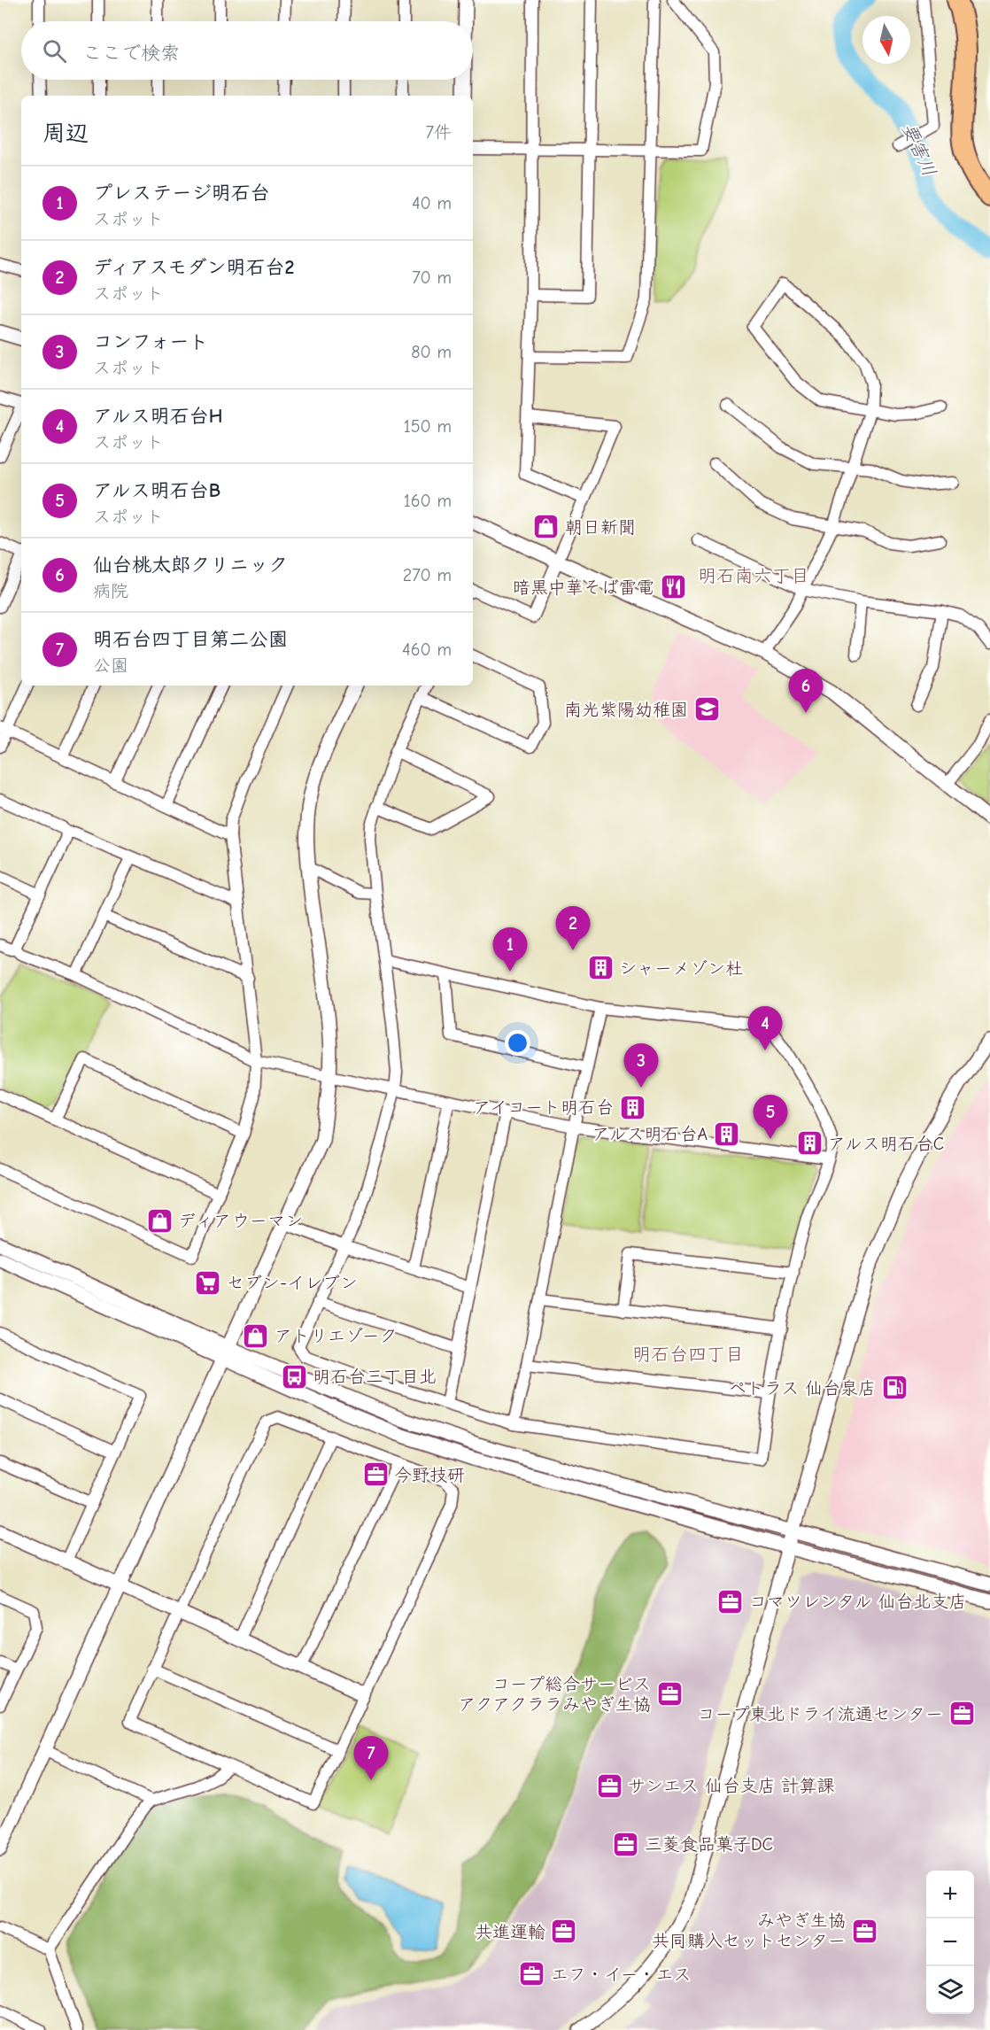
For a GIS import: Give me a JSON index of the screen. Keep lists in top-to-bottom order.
{
  "districts": ["明石南六丁目", "明石台四丁目"],
  "water": ["要害川"],
  "places": {
    "shop": ["朝日新聞", "ディアウーマン", "アトリエゾーク"],
    "restaurant": ["暗黒中華そば雷電"],
    "school or university": ["南光紫陽幼稚園"],
    "building": [
      "シャーメゾン杜",
      "アイコート明石台",
      "アルス明石台A",
      "アルス明石台C"
    ],
    "supermarket": ["セブン-イレブン"],
    "bus stop": ["明石台三丁目北"],
    "fuel station": ["ペトラス 仙台泉店"],
    "office": [
      "今野技研",
      "コマツレンタル 仙台北支店",
      "コープ総合サービス アクアクララみやぎ生協",
      "コープ東北ドライ流通センター",
      "サンエス 仙台支店 計算課",
      "三菱食品菓子DC",
      "みやぎ生協 共同購入セットセンター",
      "共進運輸",
      "エフ・イー・エス"
    ]
  },
  "north": "bottom",
  "page": {
    "search": "ここで検索",
    "heading": ["周辺", "7件"],
    "list": [
      {
        "mark": "1",
        "name": "プレステージ明石台",
        "note": "スポット",
        "value": "40 m"
      },
      {
        "mark": "2",
        "name": "ディアスモダン明石台2",
        "note": "スポット",
        "value": "70 m"
      },
      {
        "mark": "3",
        "name": "コンフォート",
        "note": "スポット",
        "value": "80 m"
      },
      {
        "mark": "4",
        "name": "アルス明石台H",
        "note": "スポット",
        "value": "150 m"
      },
      {
        "mark": "5",
        "name": "アルス明石台B",
        "note": "スポット",
        "value": "160 m"
      },
      {
        "mark": "6",
        "name": "仙台桃太郎クリニック",
        "note": "病院",
        "value": "270 m"
      },
      {
        "mark": "7",
        "name": "明石台四丁目第二公園",
        "note": "公園",
        "value": "460 m"
      }
    ],
    "pins": [
      "6",
      "2",
      "1",
      "4",
      "3",
      "5",
      "7"
    ],
    "map_buttons": ["+", "−"]
  }
}
